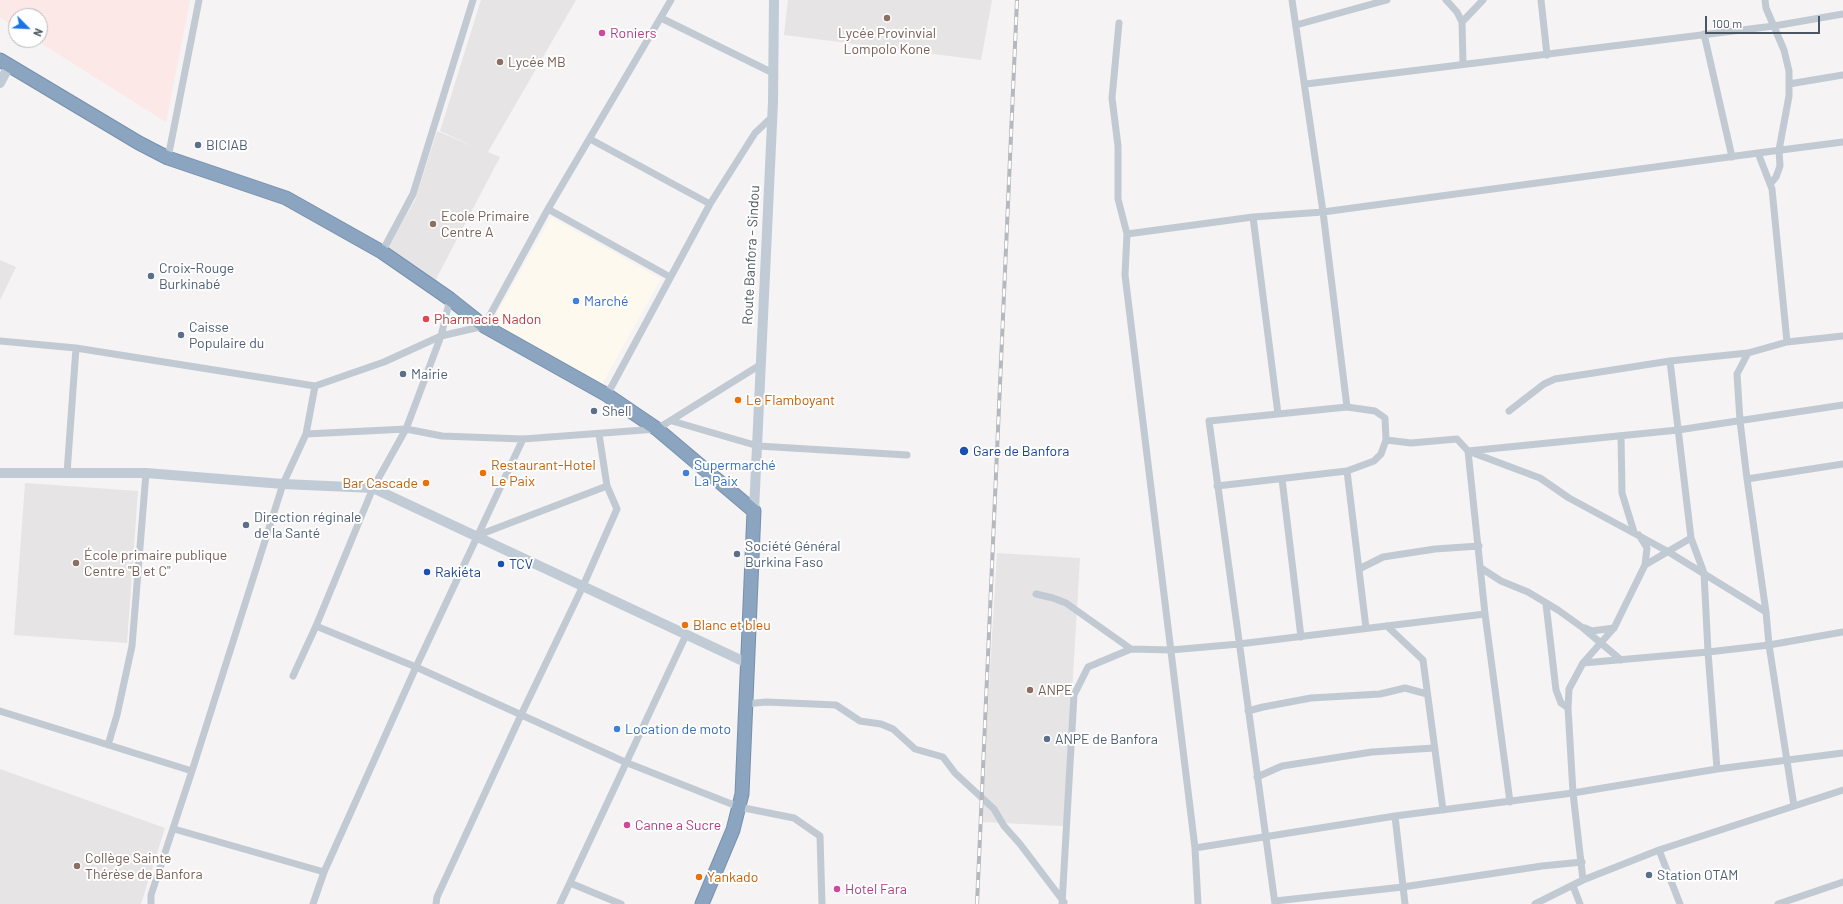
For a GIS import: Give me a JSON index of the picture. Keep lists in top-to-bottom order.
{
  "streets": {
    "main road": ["Route Banfora - Sindou"]
  },
  "places": [
    "Lycée Provinvial Lompolo Kone",
    "Roniers",
    "Lycée MB",
    "BICIAB",
    "Ecole Primaire Centre A",
    "Croix-Rouge Burkinabé",
    "Marché",
    "Pharmacie Nadon",
    "Caisse Populaire du",
    "Mairie",
    "Le Flamboyant",
    "Shell",
    "Gare de Banfora",
    "Restaurant-Hotel Le Paix",
    "Supermarché La Paix",
    "Bar Cascade",
    "Direction réginale de la Santé",
    "Société Général Burkina Faso",
    "École primaire publique Centre \"B et C\"",
    "TCV",
    "Rakiéta",
    "Blanc et bleu",
    "ANPE",
    "Location de moto",
    "ANPE de Banfora",
    "Canne a Sucre",
    "Collège Sainte Thérèse de Banfora",
    "Station OTAM",
    "Yankado",
    "Hotel Fara"
  ],
  "scale_bar": "100 m",
  "north": "bottom right"
}
